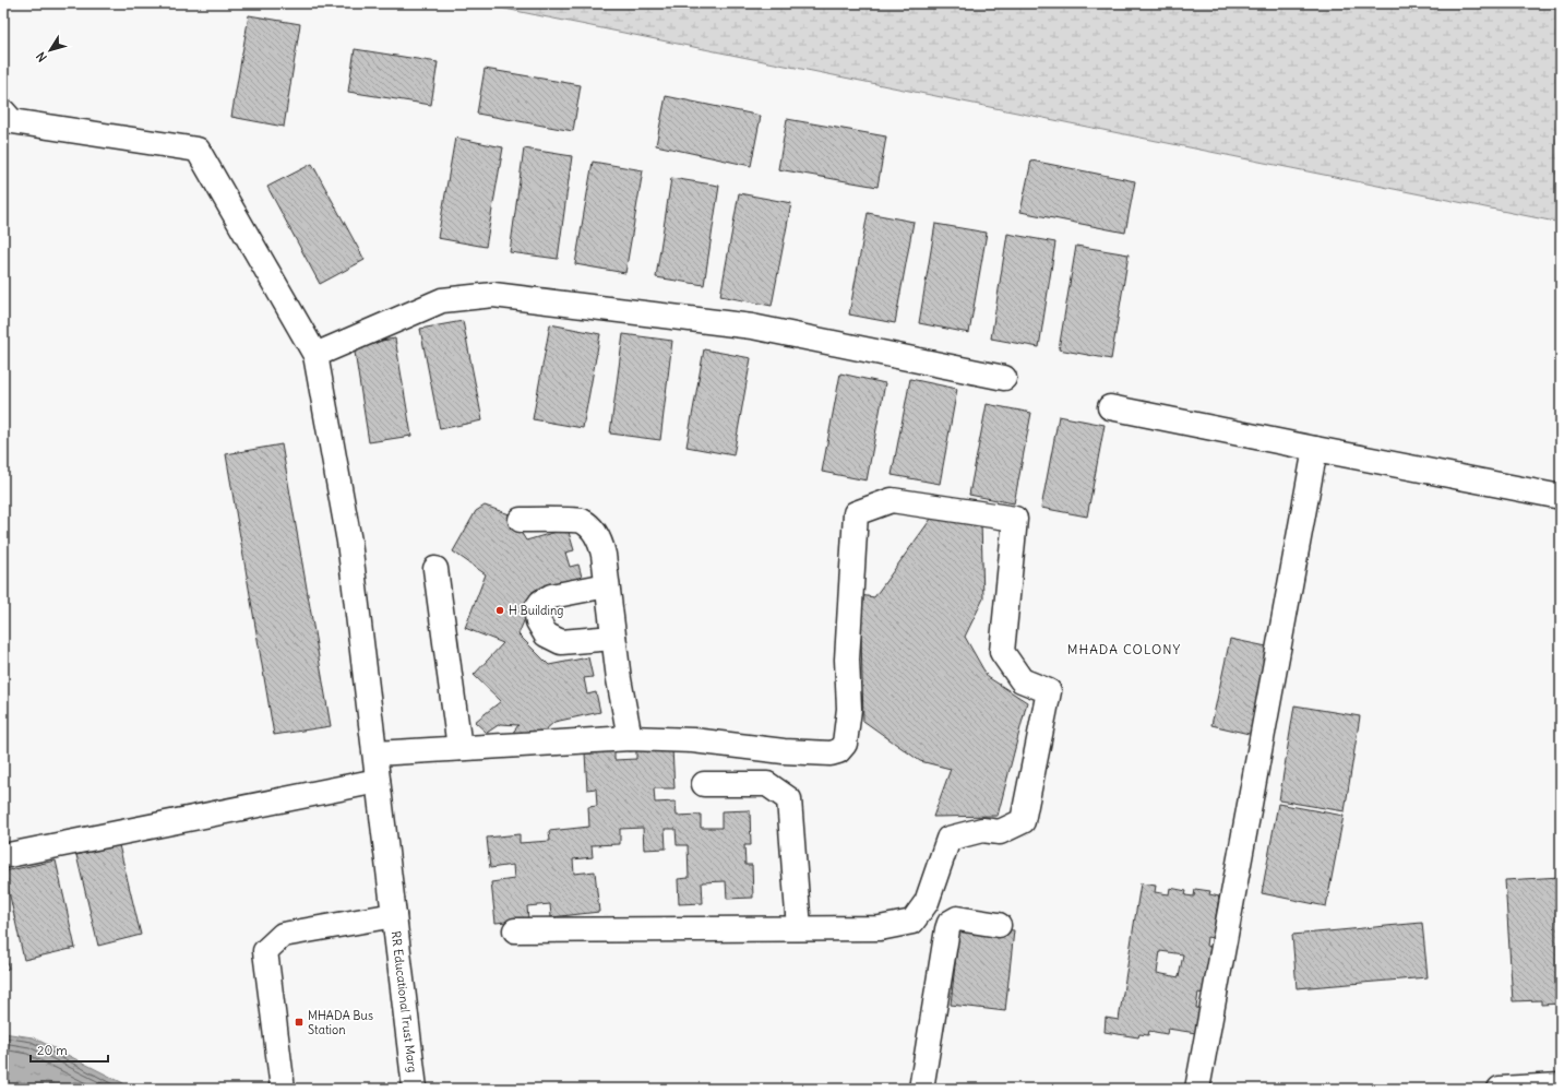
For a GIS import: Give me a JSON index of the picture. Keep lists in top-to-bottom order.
{
  "streets": {
    "street": ["RR Educational Trust Marg"]
  },
  "districts": ["MHADA COLONY"],
  "places": {
    "other": ["H Building"],
    "transit": ["MHADA Bus Station"]
  },
  "scale_bar": "20 m",
  "north": "bottom left"
}
